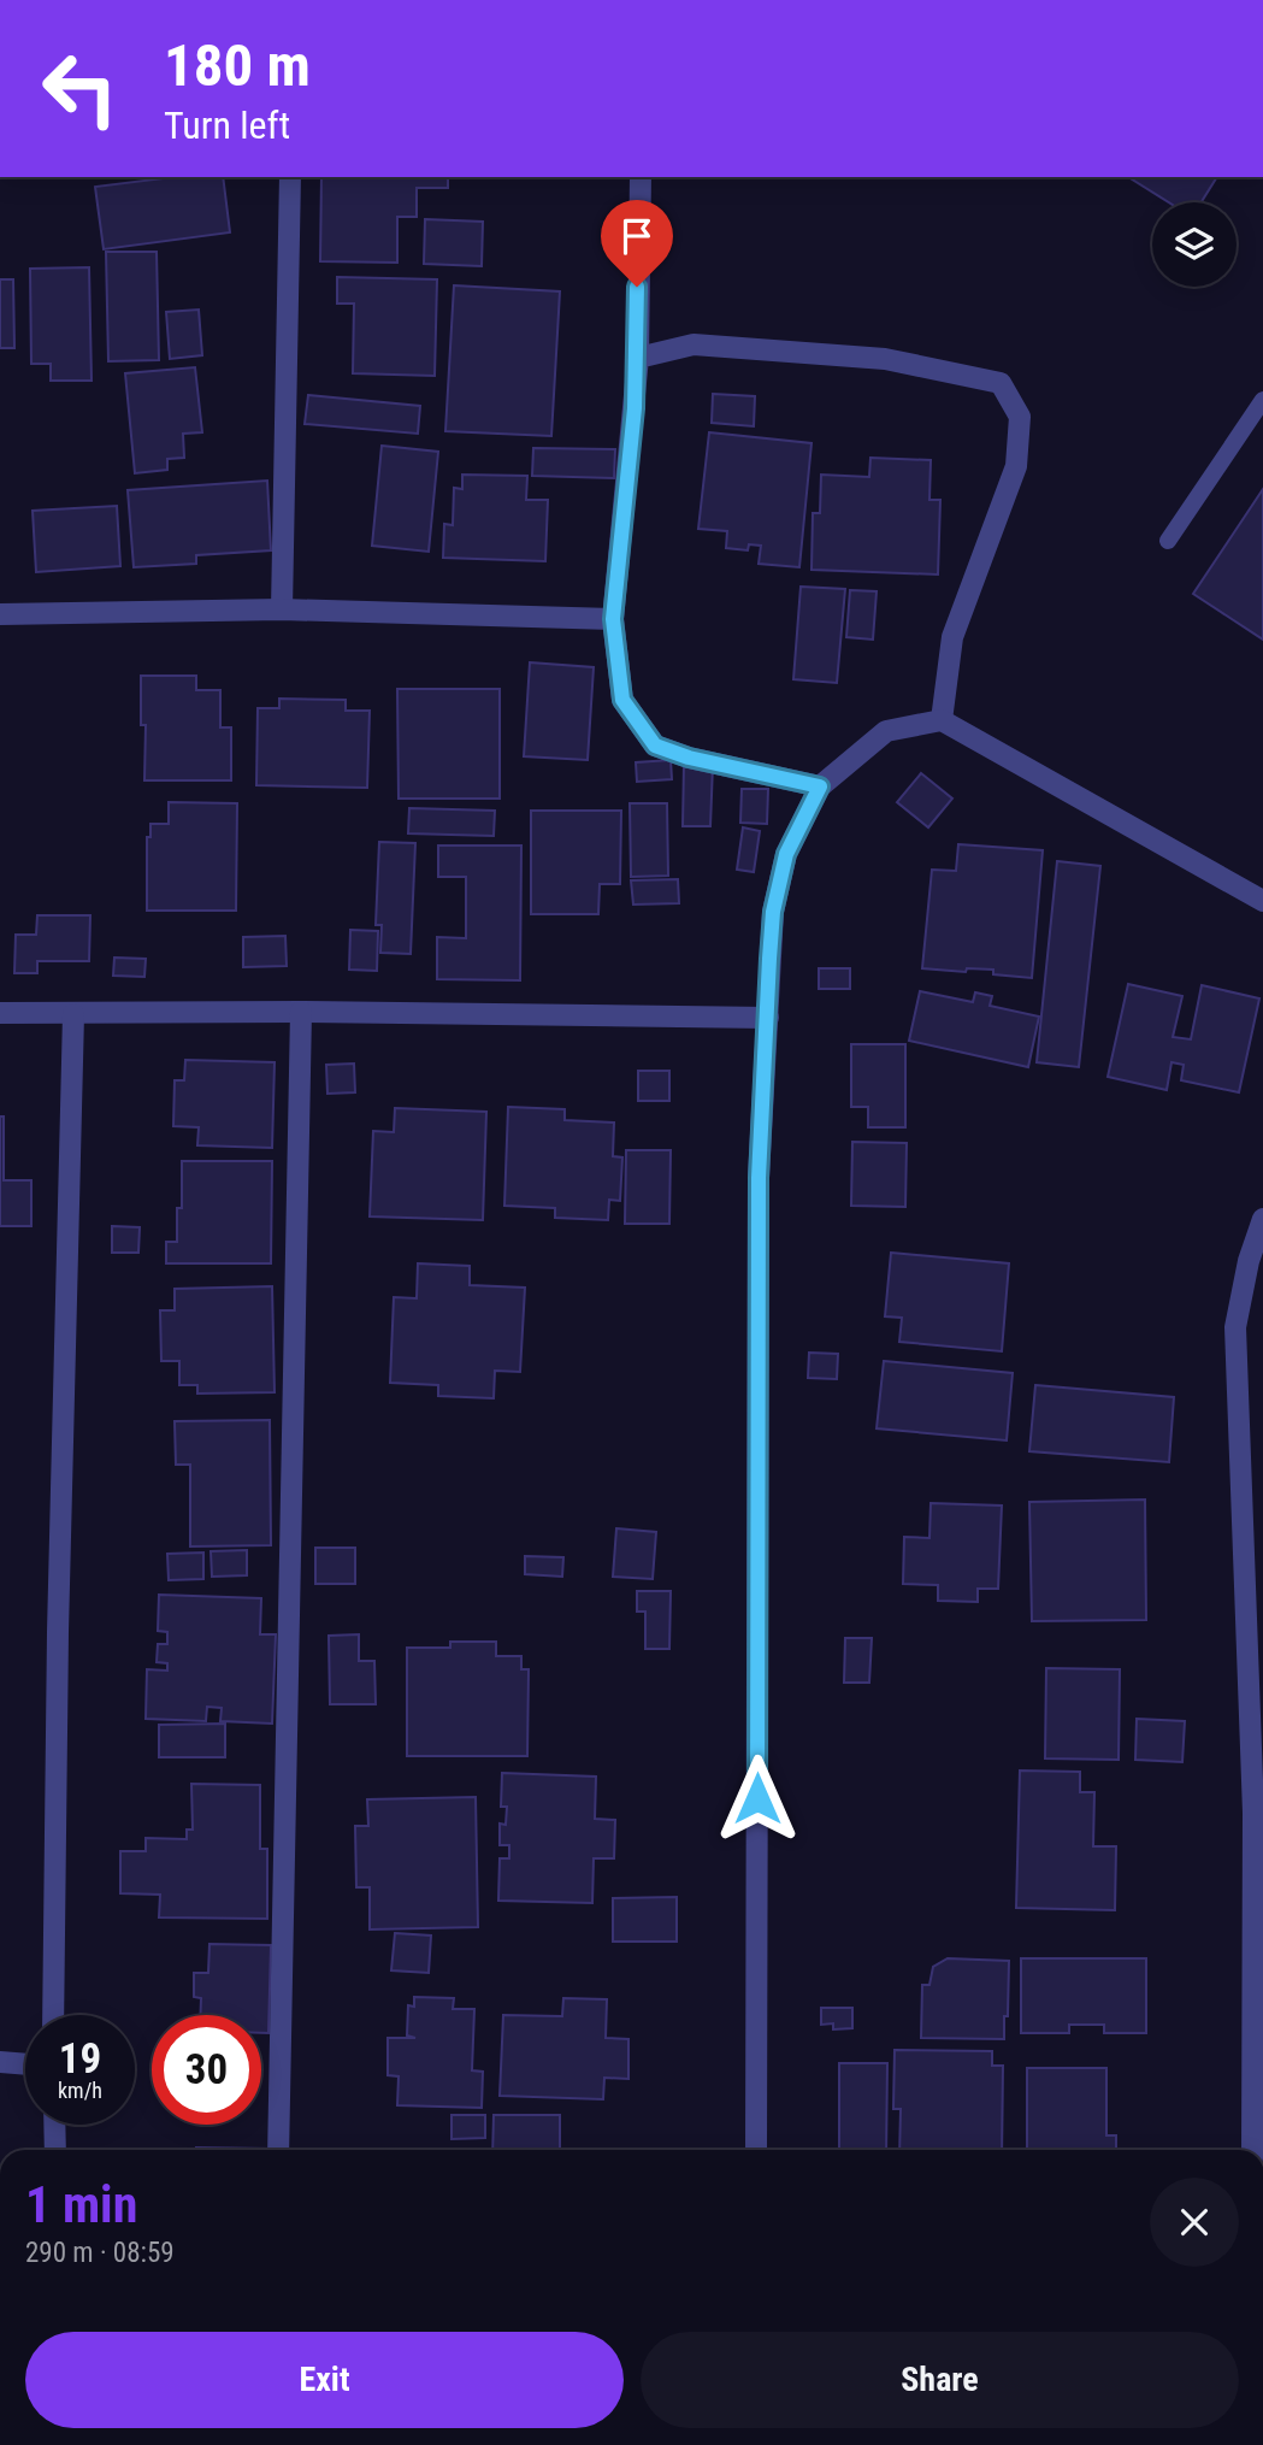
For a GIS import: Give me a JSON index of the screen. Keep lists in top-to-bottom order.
{
  "page": {
    "turn": ["180 m", "Turn left"],
    "speed": "19 km/h",
    "limit": "30",
    "heading": ["1 min", "290 m · 08:59"],
    "buttons": ["Exit", "Share"]
  }
}
